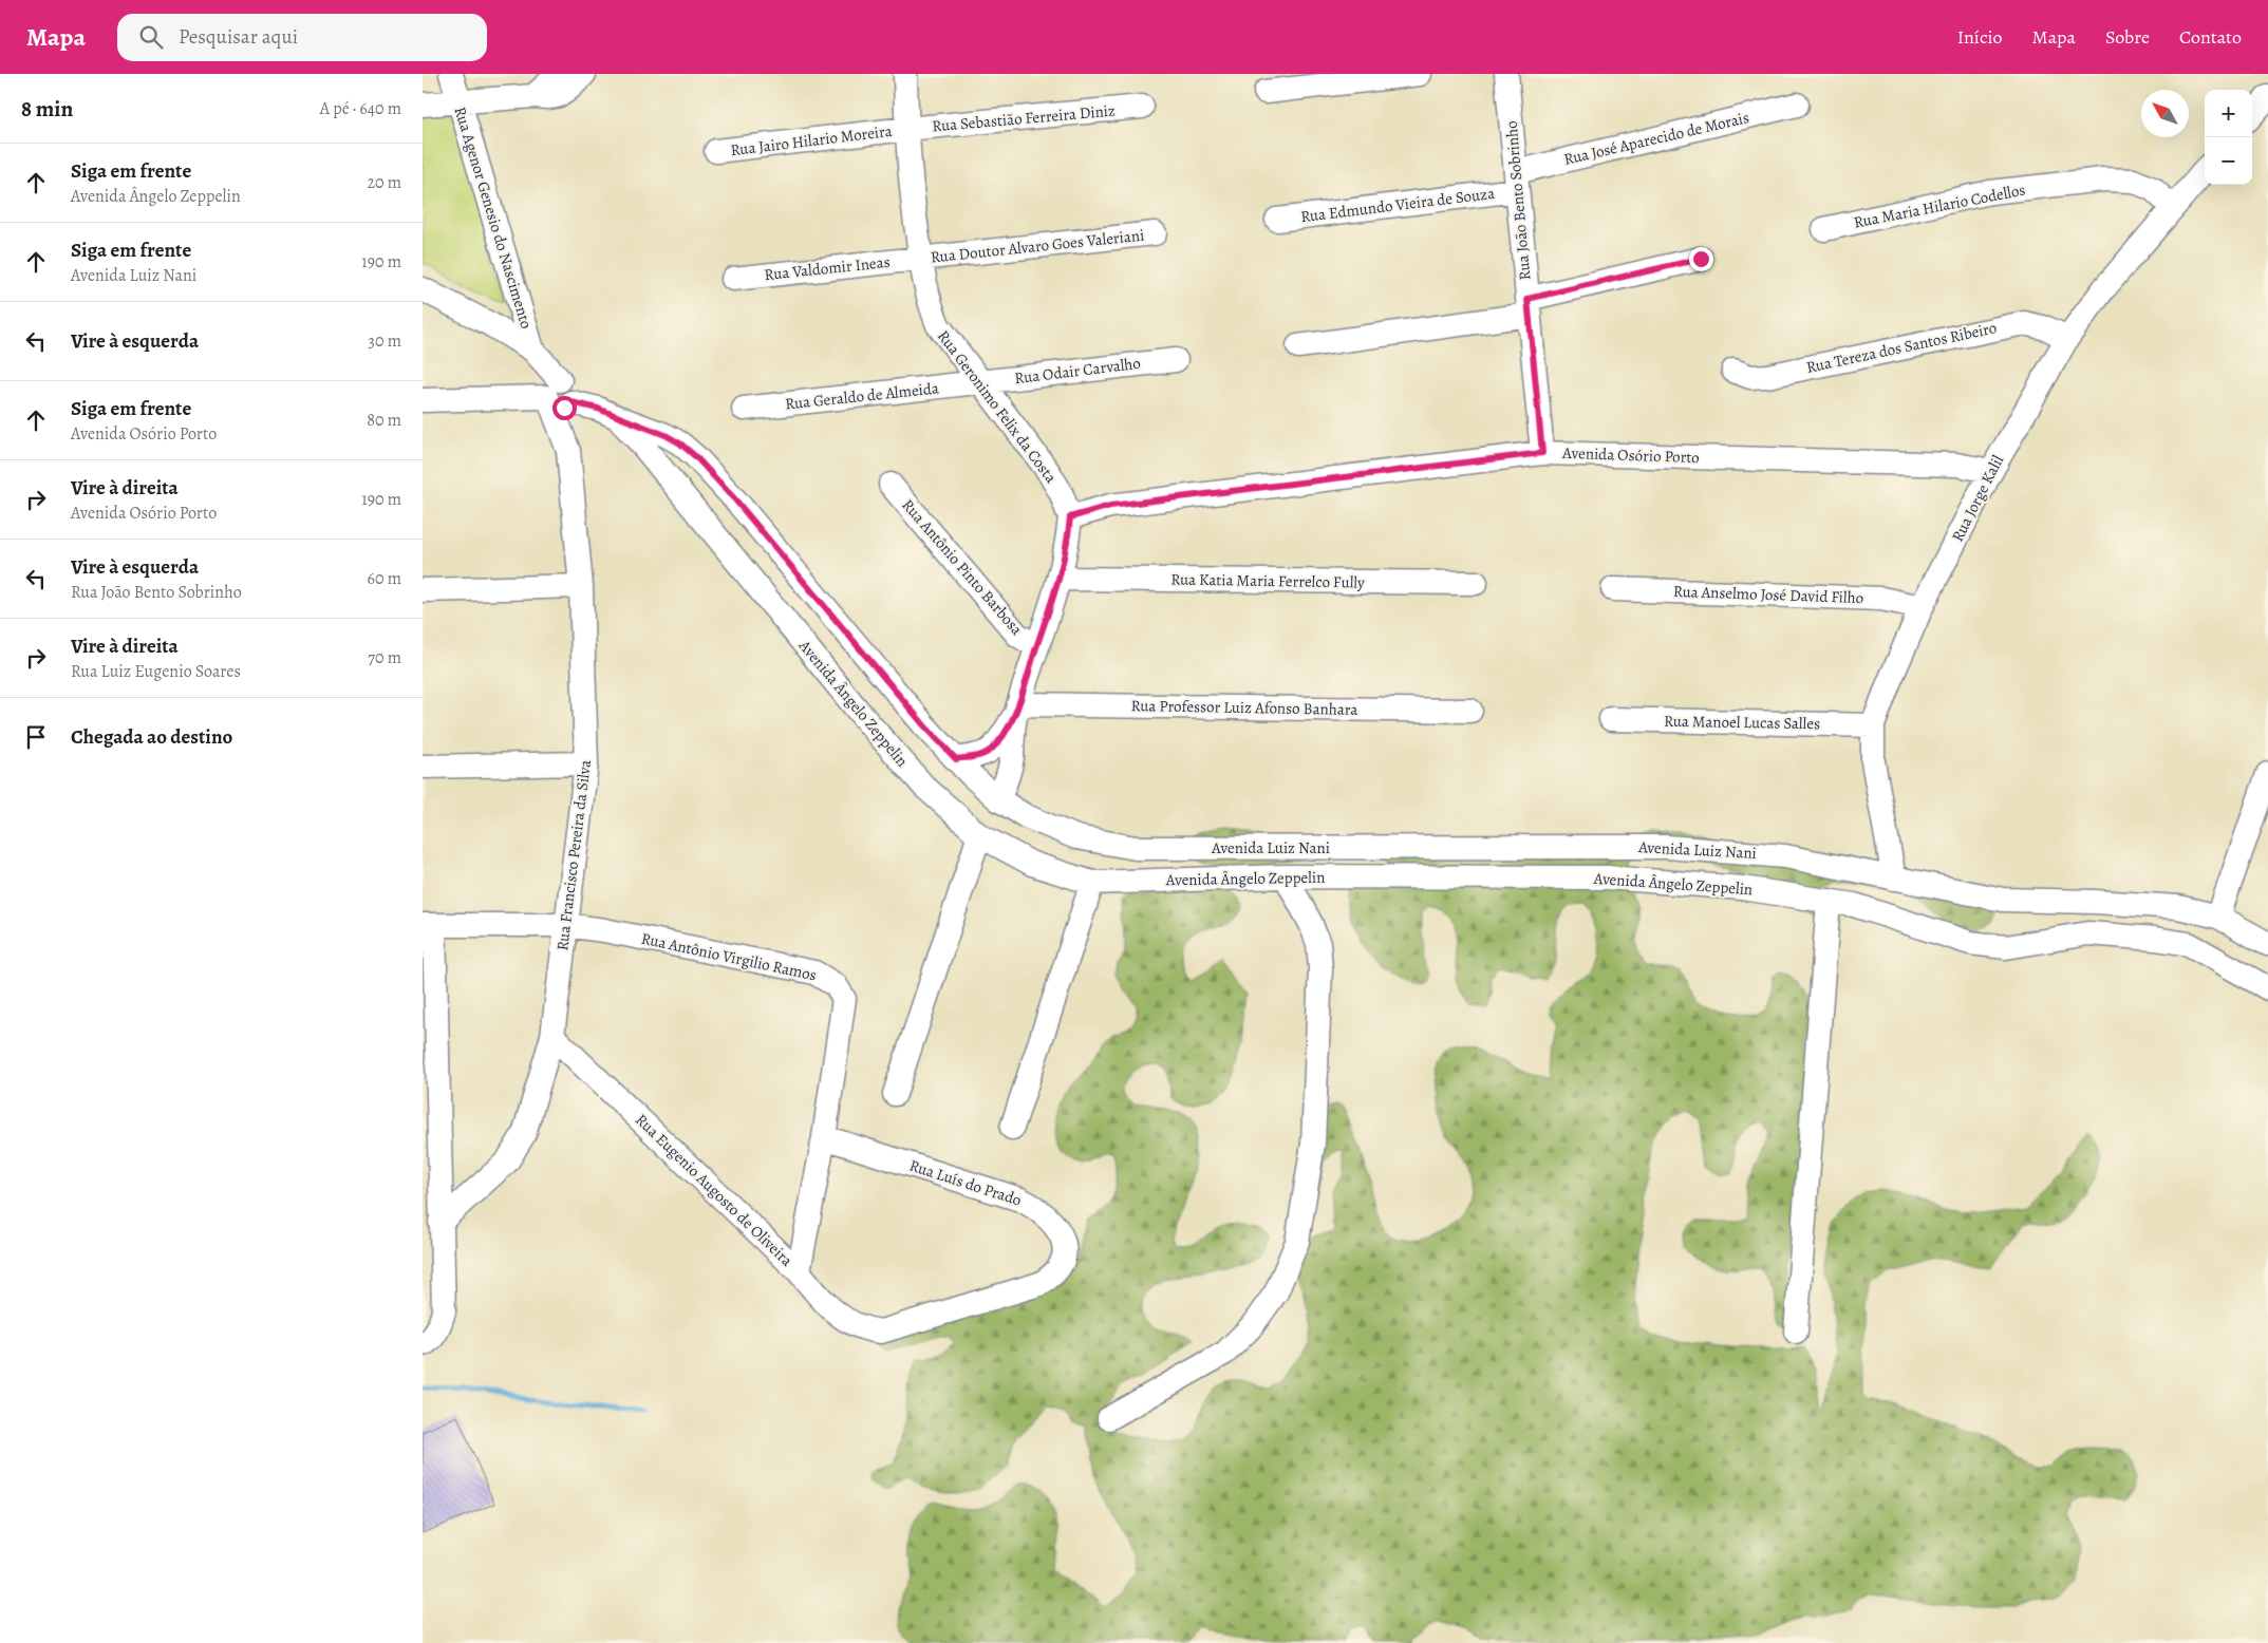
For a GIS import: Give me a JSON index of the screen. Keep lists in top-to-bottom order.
{
  "streets": {
    "street": [
      "Rua Sebastião Ferreira Diniz",
      "Rua José Aparecido de Morais",
      "Rua Jairo Hilario Moreira",
      "Rua João Bento Sobrinho",
      "Rua Edmundo Vieira de Souza",
      "Rua Maria Hilario Codellos",
      "Rua Agenor Genesio do Nascimento",
      "Rua Doutor Alvaro Goes Valeriani",
      "Rua Valdomir Ineas",
      "Rua Tereza dos Santos Ribeiro",
      "Rua Odair Carvalho",
      "Rua Geraldo de Almeida",
      "Rua Geronimo Felix da Costa",
      "Avenida Osório Porto",
      "Rua Jorge Kalil",
      "Rua Antônio Pinto Barbosa",
      "Rua Katia Maria Ferrelco Fully",
      "Rua Anselmo José David Filho",
      "Avenida Ângelo Zeppelin",
      "Rua Professor Luiz Afonso Banhara",
      "Rua Manoel Lucas Salles",
      "Avenida Luiz Nani",
      "Rua Francisco Pereira da Silva",
      "Rua Antônio Virgilio Ramos",
      "Rua Luís do Prado",
      "Rua Eugenio Augosto de Oliveira"
    ]
  },
  "crossings": [
    ["Rua Sebastião Ferreira Diniz", "Rua Jairo Hilario Moreira"],
    ["Rua Sebastião Ferreira Diniz", "Rua Geronimo Felix da Costa"],
    ["Rua José Aparecido de Morais", "Rua João Bento Sobrinho"],
    ["Rua José Aparecido de Morais", "Rua Edmundo Vieira de Souza"],
    ["Rua Jairo Hilario Moreira", "Rua Geronimo Felix da Costa"],
    ["Rua João Bento Sobrinho", "Rua Edmundo Vieira de Souza"],
    ["Rua João Bento Sobrinho", "Avenida Osório Porto"],
    ["Rua Maria Hilario Codellos", "Rua Jorge Kalil"],
    ["Rua Agenor Genesio do Nascimento", "Rua Francisco Pereira da Silva"],
    ["Rua Doutor Alvaro Goes Valeriani", "Rua Valdomir Ineas"],
    ["Rua Doutor Alvaro Goes Valeriani", "Rua Geronimo Felix da Costa"],
    ["Rua Valdomir Ineas", "Rua Geronimo Felix da Costa"],
    ["Rua Tereza dos Santos Ribeiro", "Rua Jorge Kalil"],
    ["Rua Odair Carvalho", "Rua Geraldo de Almeida"],
    ["Rua Odair Carvalho", "Rua Geronimo Felix da Costa"],
    ["Rua Geraldo de Almeida", "Rua Geronimo Felix da Costa"],
    ["Rua Geronimo Felix da Costa", "Avenida Osório Porto"],
    ["Avenida Osório Porto", "Rua Jorge Kalil"],
    ["Rua Jorge Kalil", "Rua Anselmo José David Filho"],
    ["Rua Jorge Kalil", "Rua Manoel Lucas Salles"],
    ["Rua Jorge Kalil", "Avenida Luiz Nani"],
    ["Avenida Ângelo Zeppelin", "Avenida Luiz Nani"],
    ["Rua Francisco Pereira da Silva", "Rua Antônio Virgilio Ramos"],
    ["Rua Francisco Pereira da Silva", "Rua Eugenio Augosto de Oliveira"],
    ["Rua Antônio Virgilio Ramos", "Rua Luís do Prado"],
    ["Rua Antônio Virgilio Ramos", "Rua Eugenio Augosto de Oliveira"],
    ["Rua Luís do Prado", "Rua Eugenio Augosto de Oliveira"]
  ],
  "north": "top left",
  "page": {
    "header": "Mapa",
    "search": "Pesquisar aqui",
    "nav": [
      "Início",
      "Mapa",
      "Sobre",
      "Contato"
    ],
    "heading": ["8 min", "A pé · 640 m"],
    "map_buttons": ["+", "−"],
    "list": [
      ["Siga em frente", "Avenida Ângelo Zeppelin", "20 m"],
      ["Siga em frente", "Avenida Luiz Nani", "190 m"],
      ["Vire à esquerda", "30 m"],
      ["Siga em frente", "Avenida Osório Porto", "80 m"],
      ["Vire à direita", "Avenida Osório Porto", "190 m"],
      ["Vire à esquerda", "Rua João Bento Sobrinho", "60 m"],
      ["Vire à direita", "Rua Luiz Eugenio Soares", "70 m"],
      "Chegada ao destino"
    ]
  }
}
